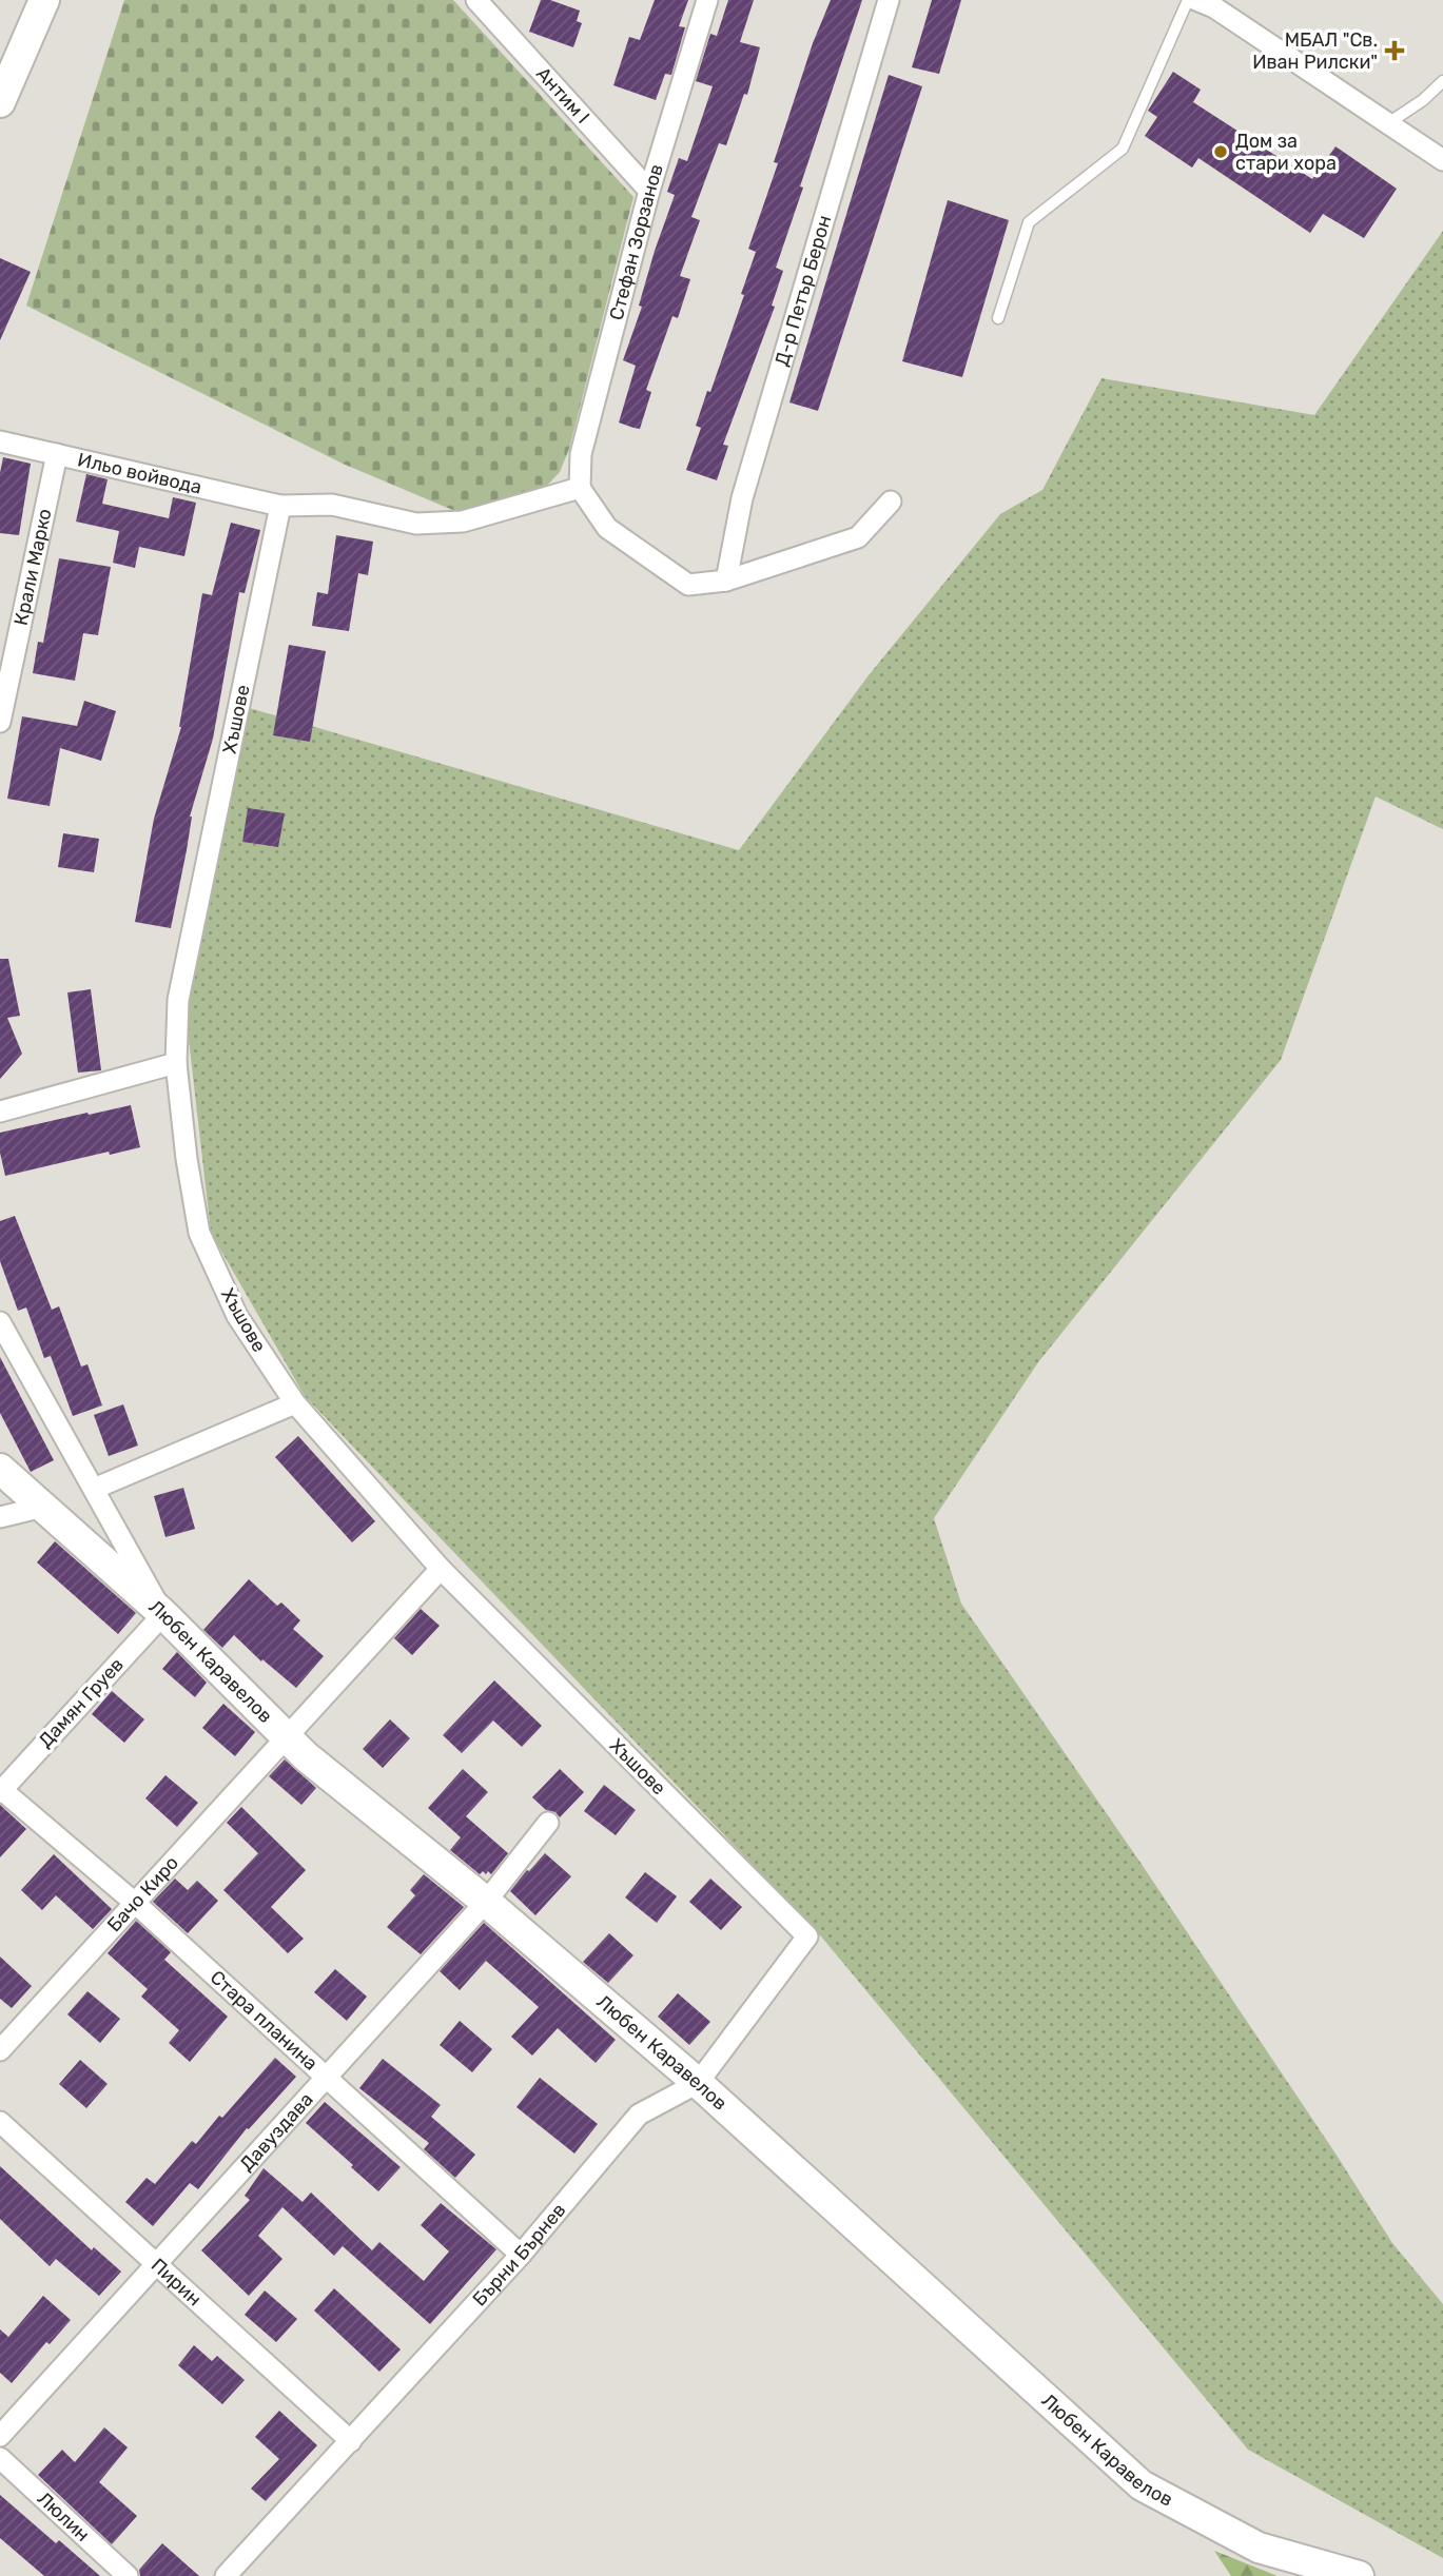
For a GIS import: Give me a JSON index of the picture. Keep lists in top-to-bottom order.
{
  "streets": {
    "street": [
      "Антим I",
      "Стефан Зорзанов",
      "Д-р Петър Берон",
      "Ильо войвода",
      "Крали Марко",
      "Хъшове",
      "Любен Каравелов",
      "Дамян Груев",
      "Бачо Киро",
      "Стара планина",
      "Давуздава",
      "Бърни Бърнев",
      "Пирин",
      "Люлин"
    ]
  },
  "crossings": [
    ["Антим I", "Стефан Зорзанов"],
    ["Стефан Зорзанов", "Ильо войвода"],
    ["Ильо войвода", "Крали Марко"],
    ["Ильо войвода", "Хъшове"],
    ["Хъшове", "Бачо Киро"],
    ["Хъшове", "Бърни Бърнев"],
    ["Любен Каравелов", "Дамян Груев"],
    ["Любен Каравелов", "Бачо Киро"],
    ["Любен Каравелов", "Давуздава"],
    ["Любен Каравелов", "Бърни Бърнев"],
    ["Дамян Груев", "Стара планина"],
    ["Бачо Киро", "Стара планина"],
    ["Стара планина", "Давуздава"],
    ["Стара планина", "Бърни Бърнев"],
    ["Давуздава", "Пирин"],
    ["Бърни Бърнев", "Пирин"]
  ],
  "places": {
    "health": ["МБАЛ \"Св. Иван Рилски\""],
    "other": ["Дом за стари хора"]
  }
}
